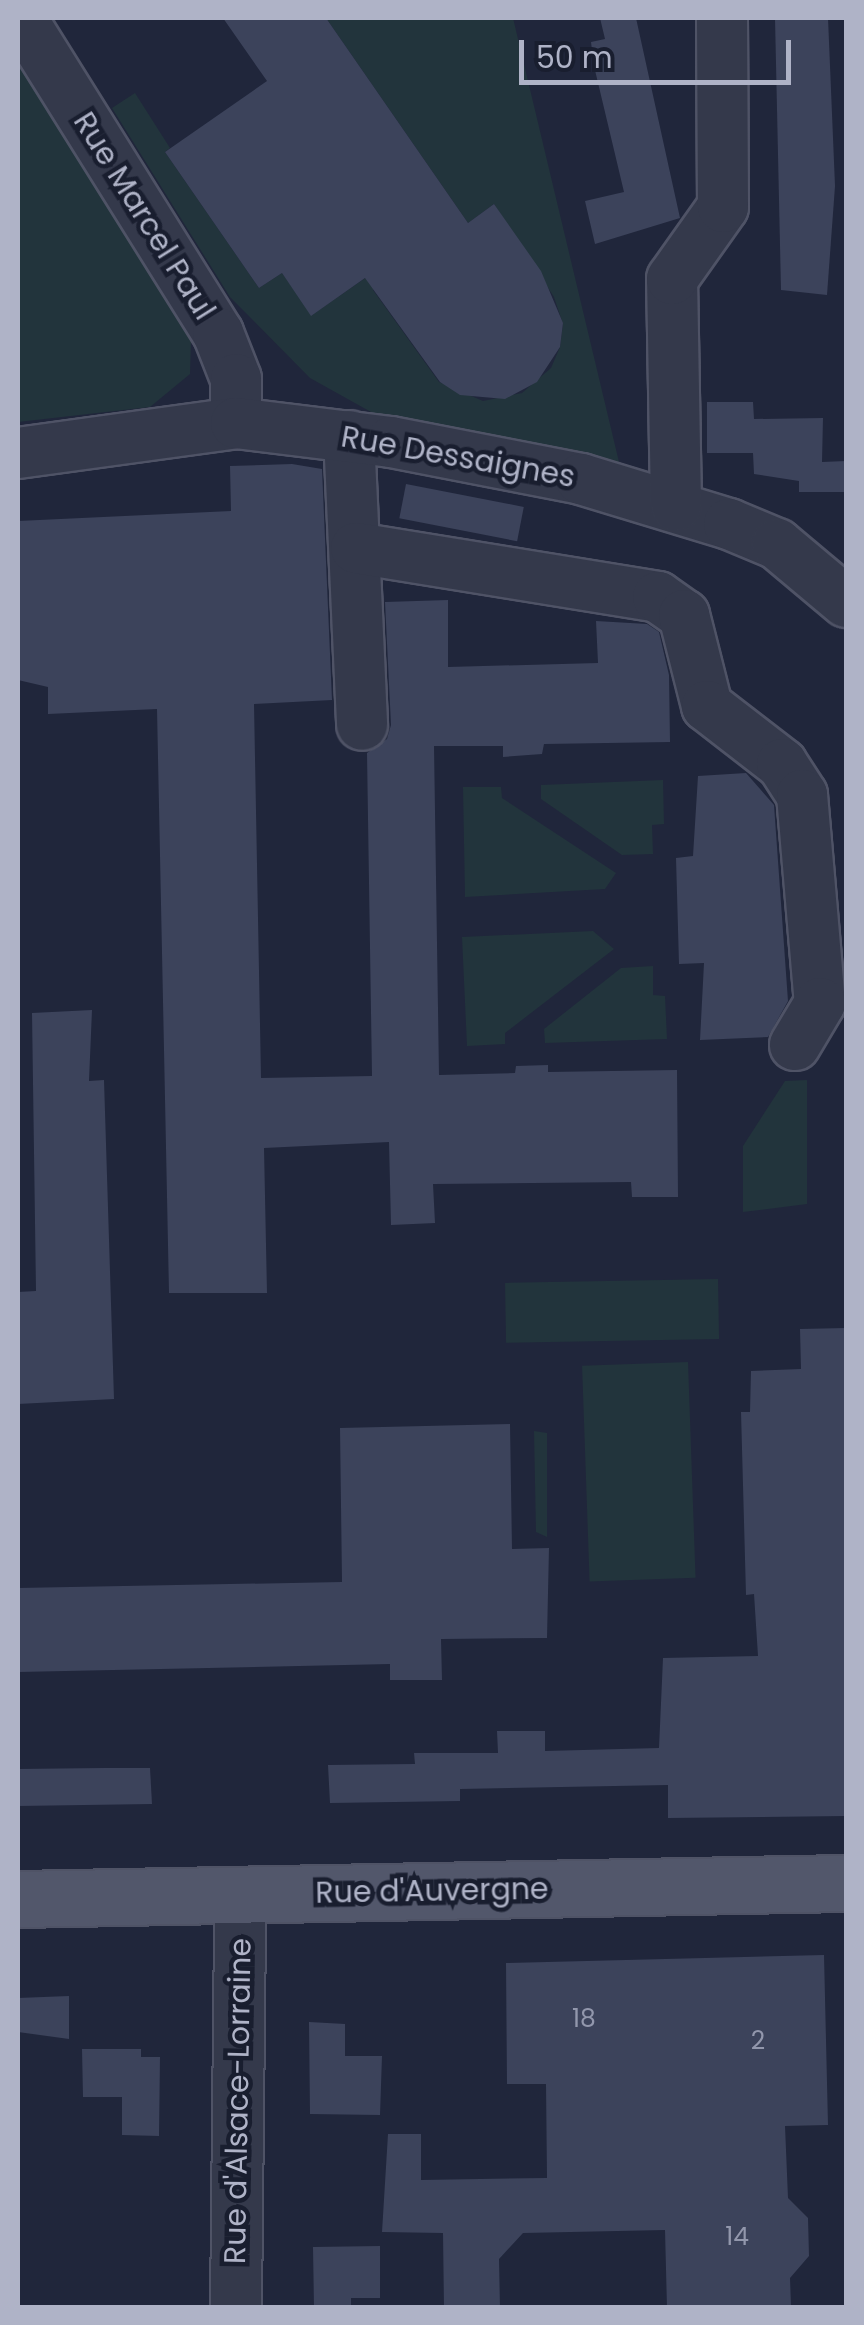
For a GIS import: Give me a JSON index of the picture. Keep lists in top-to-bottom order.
{
  "streets": {
    "main road": ["Rue d'Auvergne"],
    "street": ["Rue Marcel Paul", "Rue Dessaignes", "Rue d'Alsace-Lorraine"]
  },
  "crossings": [
    ["Rue Marcel Paul", "Rue Dessaignes"],
    ["Rue d'Auvergne", "Rue d'Alsace-Lorraine"]
  ],
  "house_numbers": ["18", "2", "14"],
  "scale_bar": "50 m"
}
